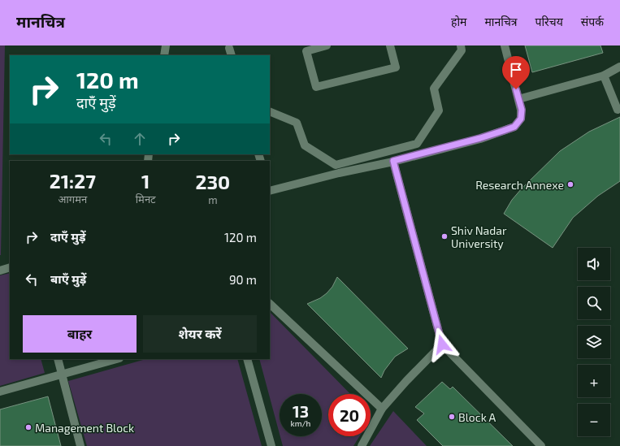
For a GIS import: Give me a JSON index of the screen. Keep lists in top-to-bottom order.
{
  "places": [
    "Research Annexe",
    "Shiv Nadar University",
    "Block A",
    "Management Block"
  ],
  "page": {
    "header": "मानचित्र",
    "nav": [
      "होम",
      "मानचित्र",
      "परिचय",
      "संपर्क"
    ],
    "turn": ["120 m", "दाएँ मुड़ें"],
    "eta": [
      "21:27",
      "आगमन",
      "1",
      "मिनट",
      "230",
      "m"
    ],
    "list": [
      {
        "name": "दाएँ मुड़ें",
        "value": "120 m"
      },
      {
        "name": "बाएँ मुड़ें",
        "value": "90 m"
      }
    ],
    "map_buttons": ["+", "−"],
    "buttons": ["बाहर", "शेयर करें"],
    "speed": "13 km/h",
    "limit": "20"
  }
}
